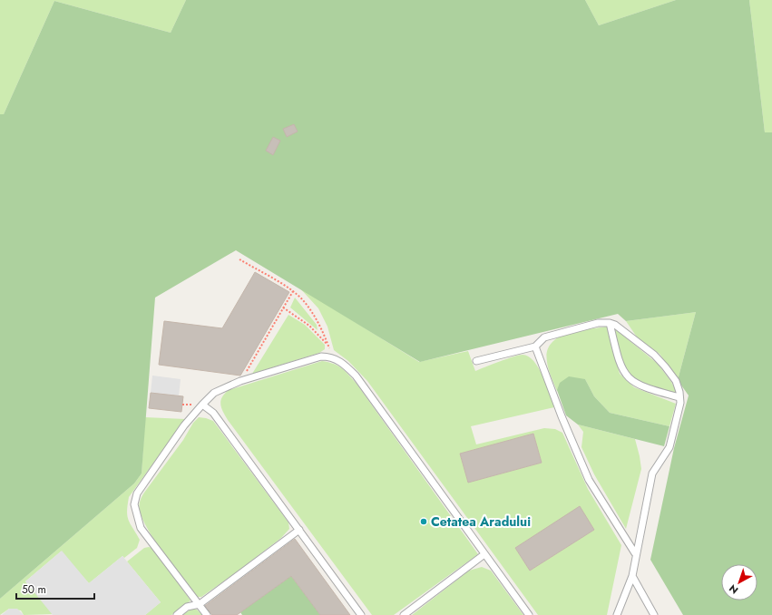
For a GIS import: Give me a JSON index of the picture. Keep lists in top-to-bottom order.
{
  "places": ["Cetatea Aradului"],
  "scale_bar": "50 m",
  "north": "bottom left"
}
